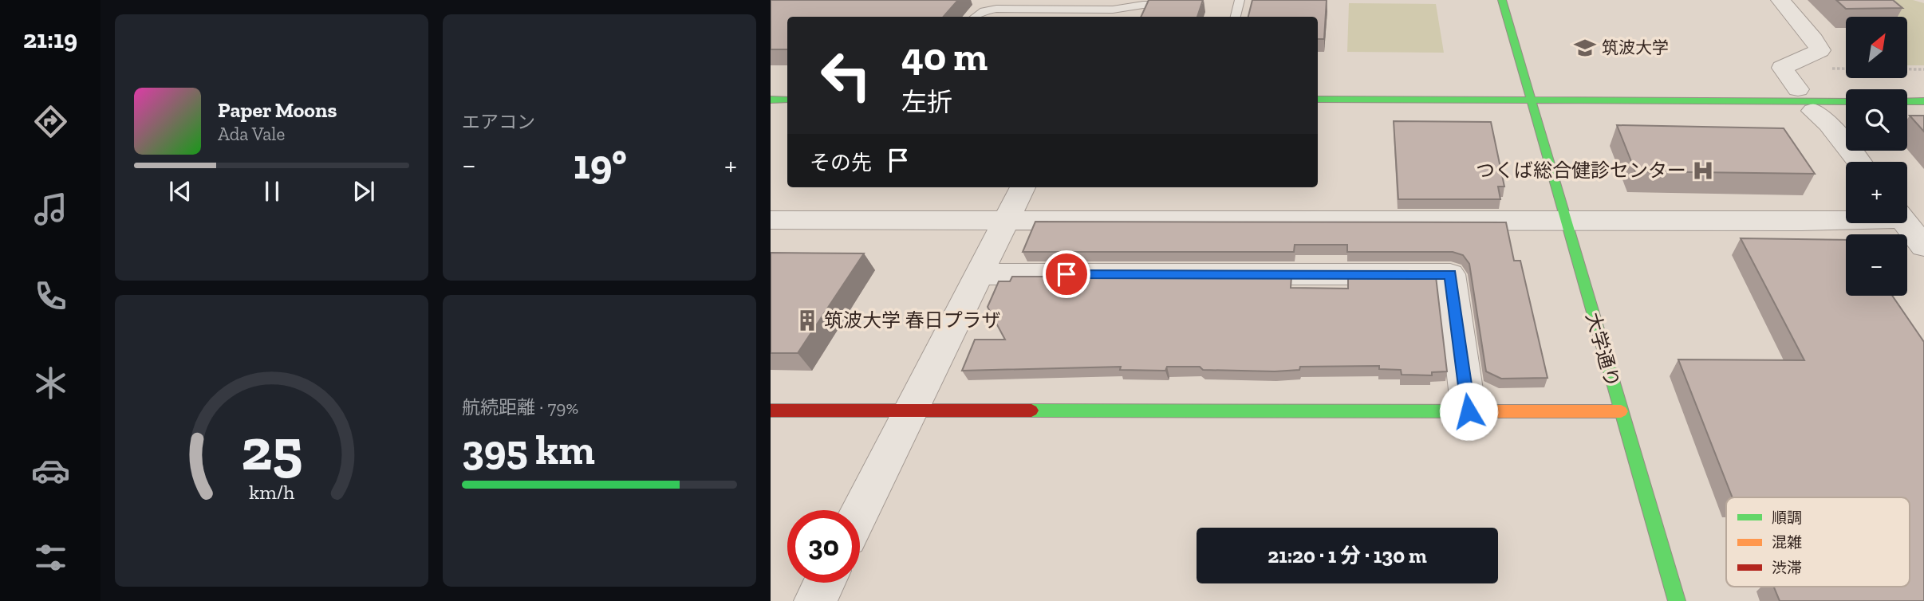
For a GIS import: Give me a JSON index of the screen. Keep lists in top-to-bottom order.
{
  "streets": {
    "street": ["大学通り"]
  },
  "places": {
    "school or university": ["筑波大学"],
    "hospital": ["つくば総合健診センター"],
    "building": ["筑波大学 春日プラザ"]
  },
  "legend": ["順調", "混雑", "渋滞"],
  "north": "top right",
  "page": {
    "tabs": "21:19",
    "tile": [
      "エアコン",
      ["航続距離 · 79%", "395 km"]
    ],
    "map_buttons": ["+", "−"],
    "turn": ["40 m", "左折"],
    "song": ["Paper Moons", "Ada Vale"],
    "then": "その先",
    "heat": ["−", "19°", "+"],
    "limit": "30",
    "trip": "21:20 · 1 分 · 130 m",
    "gauge": ["25", "km/h"]
  }
}
